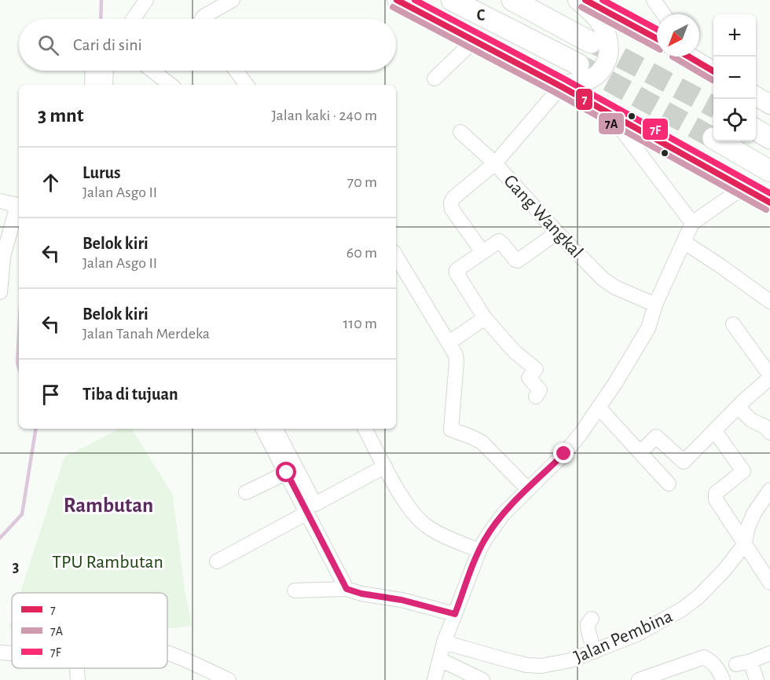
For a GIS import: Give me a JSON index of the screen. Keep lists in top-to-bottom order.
{
  "streets": {
    "street": ["Gang Wangkal", "Jalan Pembina"]
  },
  "districts": ["Rambutan"],
  "parks": ["TPU Rambutan"],
  "lines": ["transit line 7", "transit line 7F", "transit line 7A"],
  "legend": ["7", "7A", "7F"],
  "north": "bottom left",
  "page": {
    "map_buttons": ["+", "−"],
    "search": "Cari di sini",
    "heading": ["3 mnt", "Jalan kaki · 240 m"],
    "list": [
      ["Lurus", "Jalan Asgo II", "70 m"],
      ["Belok kiri", "Jalan Asgo II", "60 m"],
      ["Belok kiri", "Jalan Tanah Merdeka", "110 m"],
      "Tiba di tujuan"
    ]
  },
  "grid": {
    "columns": ["C"],
    "rows": ["3"]
  }
}
